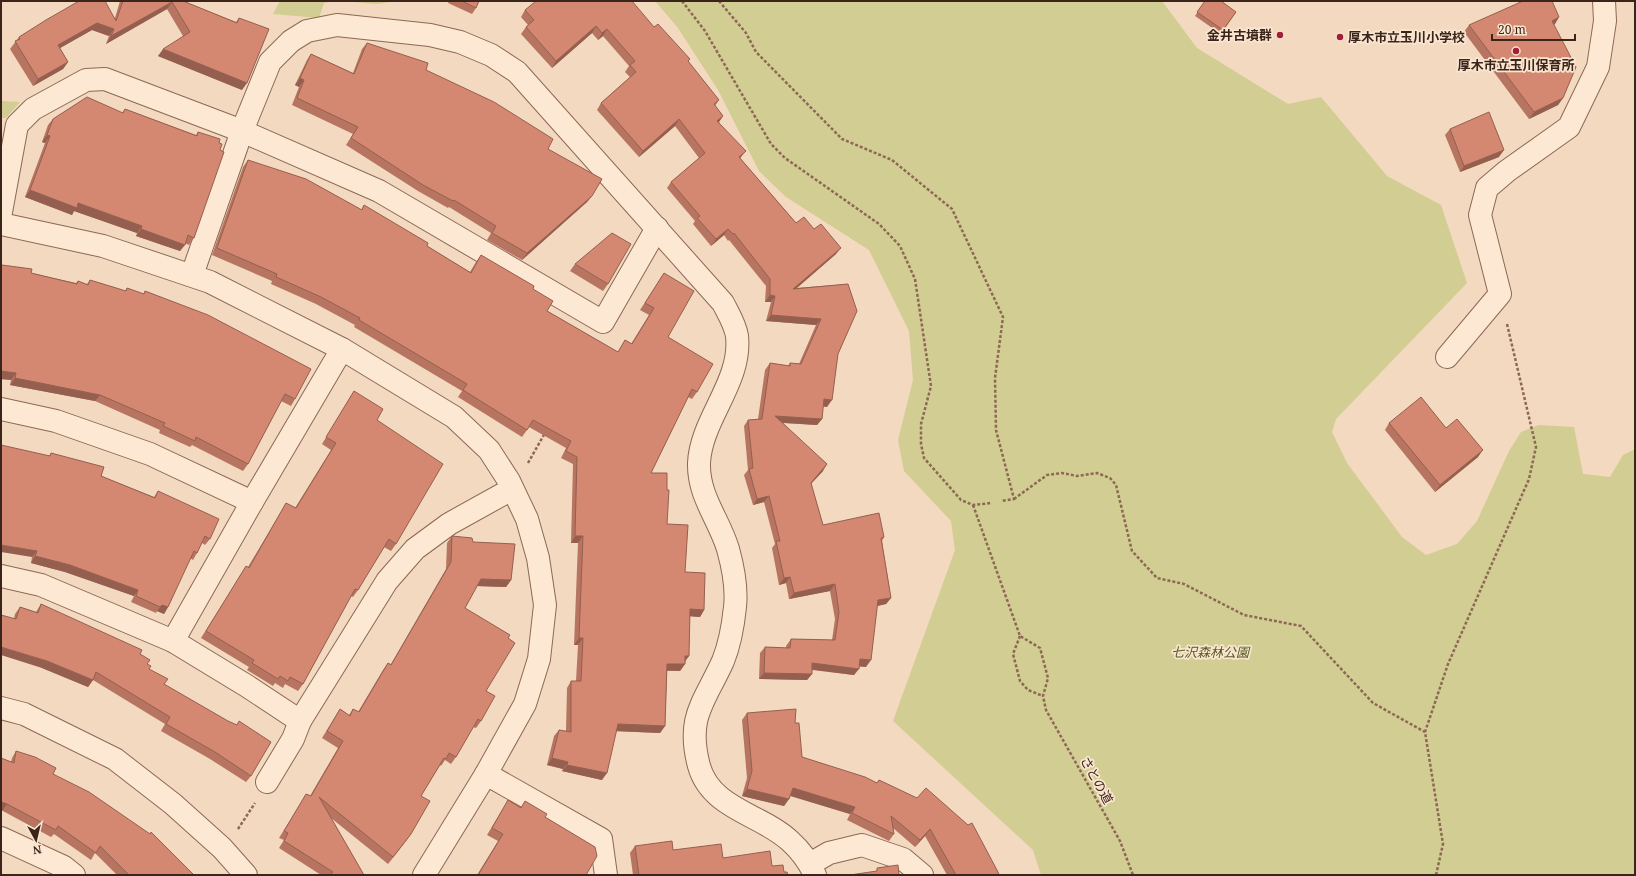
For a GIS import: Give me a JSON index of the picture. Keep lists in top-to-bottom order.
{
  "streets": {
    "path": ["さとの道"]
  },
  "parks": ["七沢森林公園"],
  "places": ["金井古墳群", "厚木市立玉川小学校", "厚木市立玉川保育所"],
  "scale_bar": "20 m",
  "north": "bottom"
}
